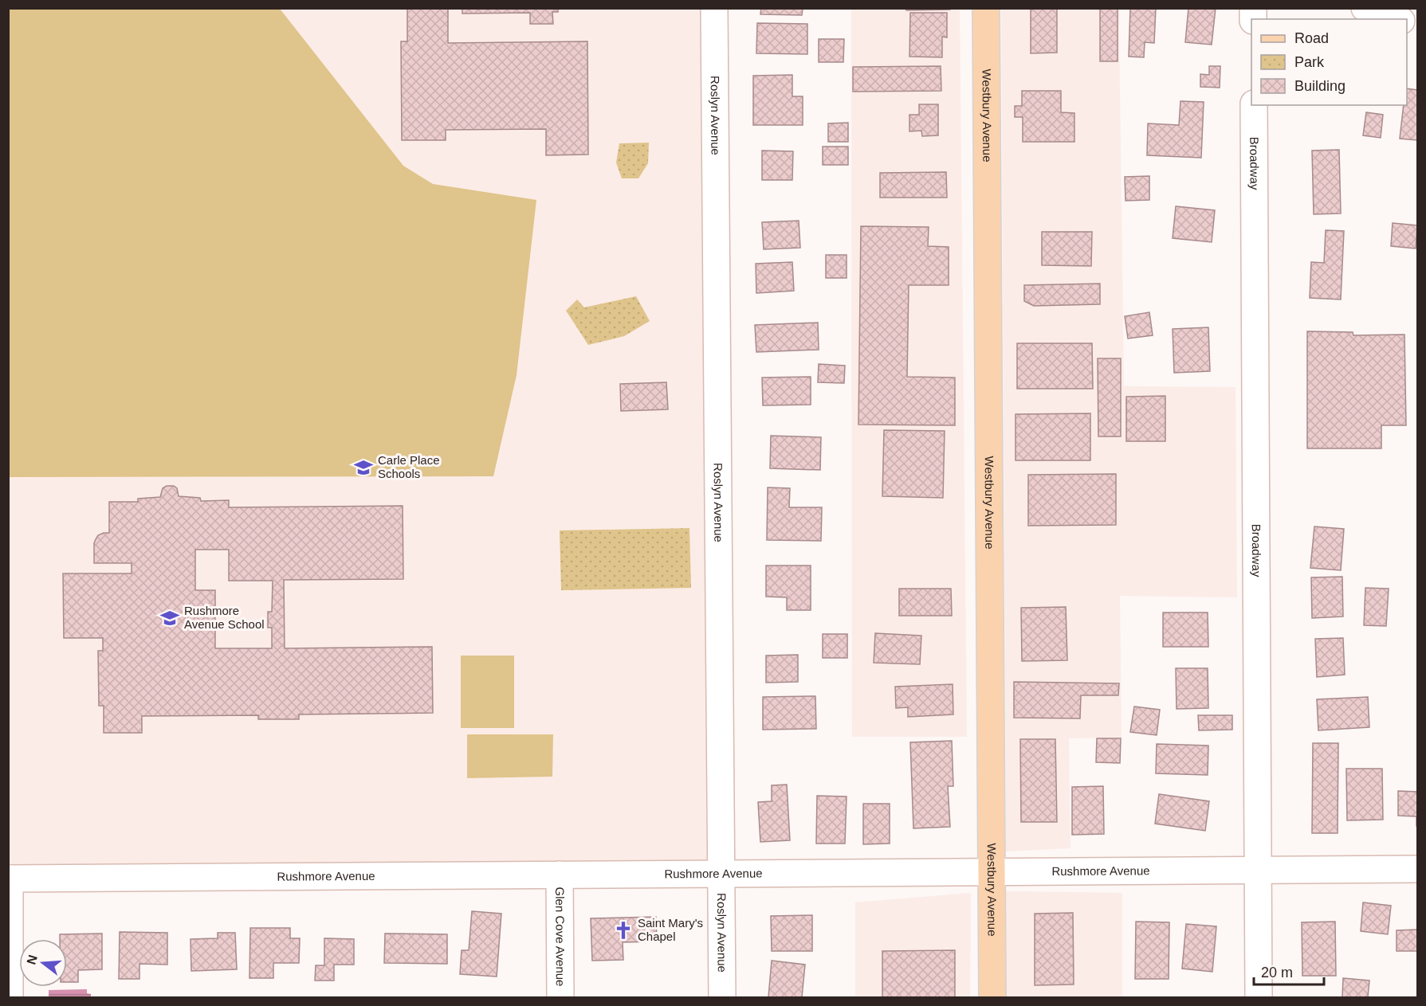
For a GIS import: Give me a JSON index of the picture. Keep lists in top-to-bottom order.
{
  "streets": {
    "main road": ["Westbury Avenue"],
    "street": [
      "Roslyn Avenue",
      "Broadway",
      "Rushmore Avenue",
      "Glen Cove Avenue"
    ]
  },
  "crossings": [
    ["Roslyn Avenue", "Rushmore Avenue"],
    ["Westbury Avenue", "Rushmore Avenue"],
    ["Broadway", "Rushmore Avenue"],
    ["Rushmore Avenue", "Glen Cove Avenue"]
  ],
  "places": {
    "school or university": ["Carle Place Schools", "Rushmore Avenue School"],
    "church": ["Saint Mary's Chapel"]
  },
  "legend": ["Road", "Park", "Building"],
  "scale_bar": "20 m",
  "north": "left"
}
